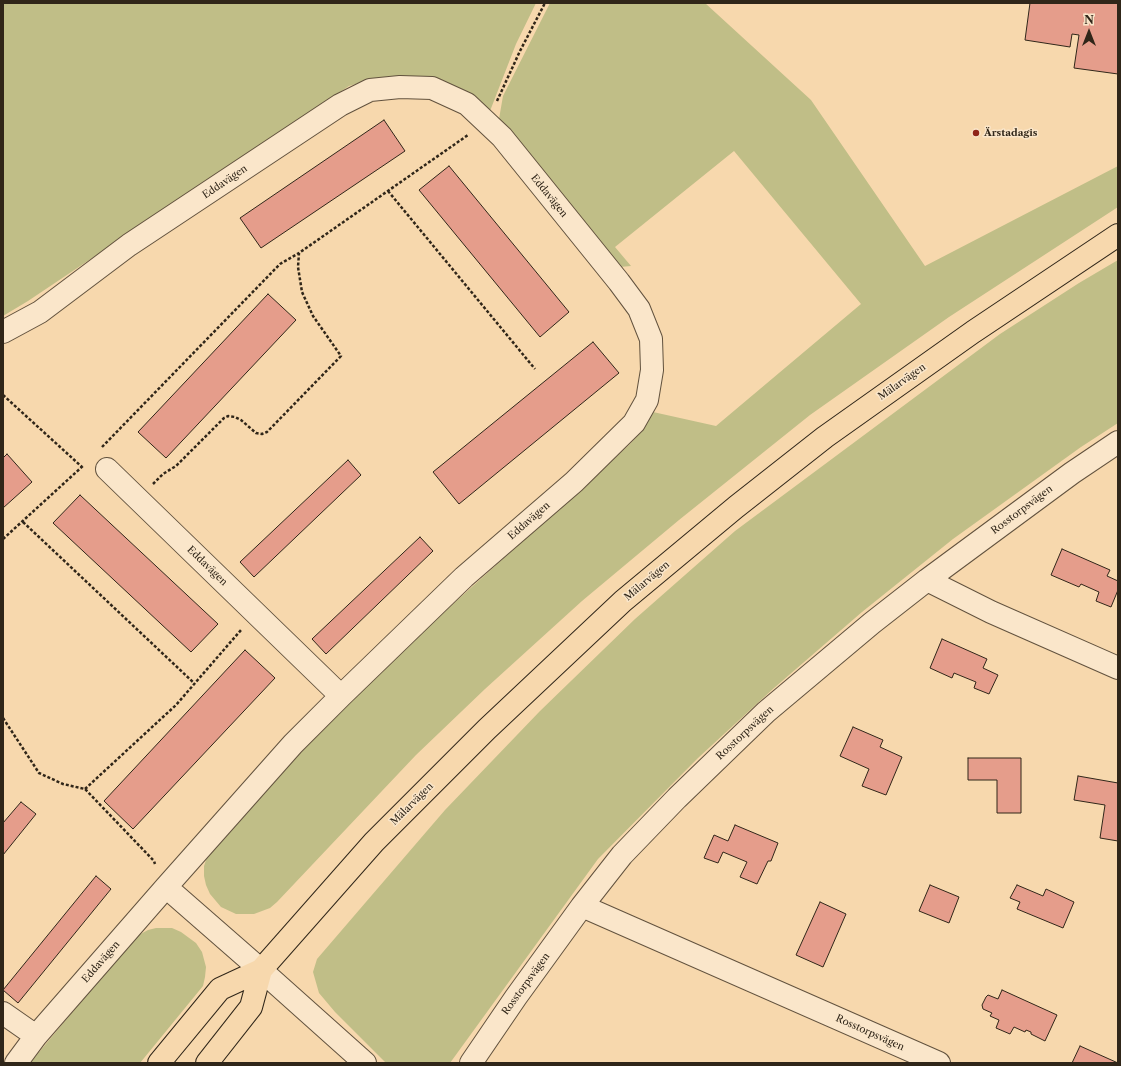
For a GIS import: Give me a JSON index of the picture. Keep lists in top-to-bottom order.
{
  "streets": {
    "main road": ["Mälarvägen"],
    "street": ["Eddavägen", "Rosstorpsvägen"]
  },
  "places": ["Ärstadagis"],
  "north": "top"
}
